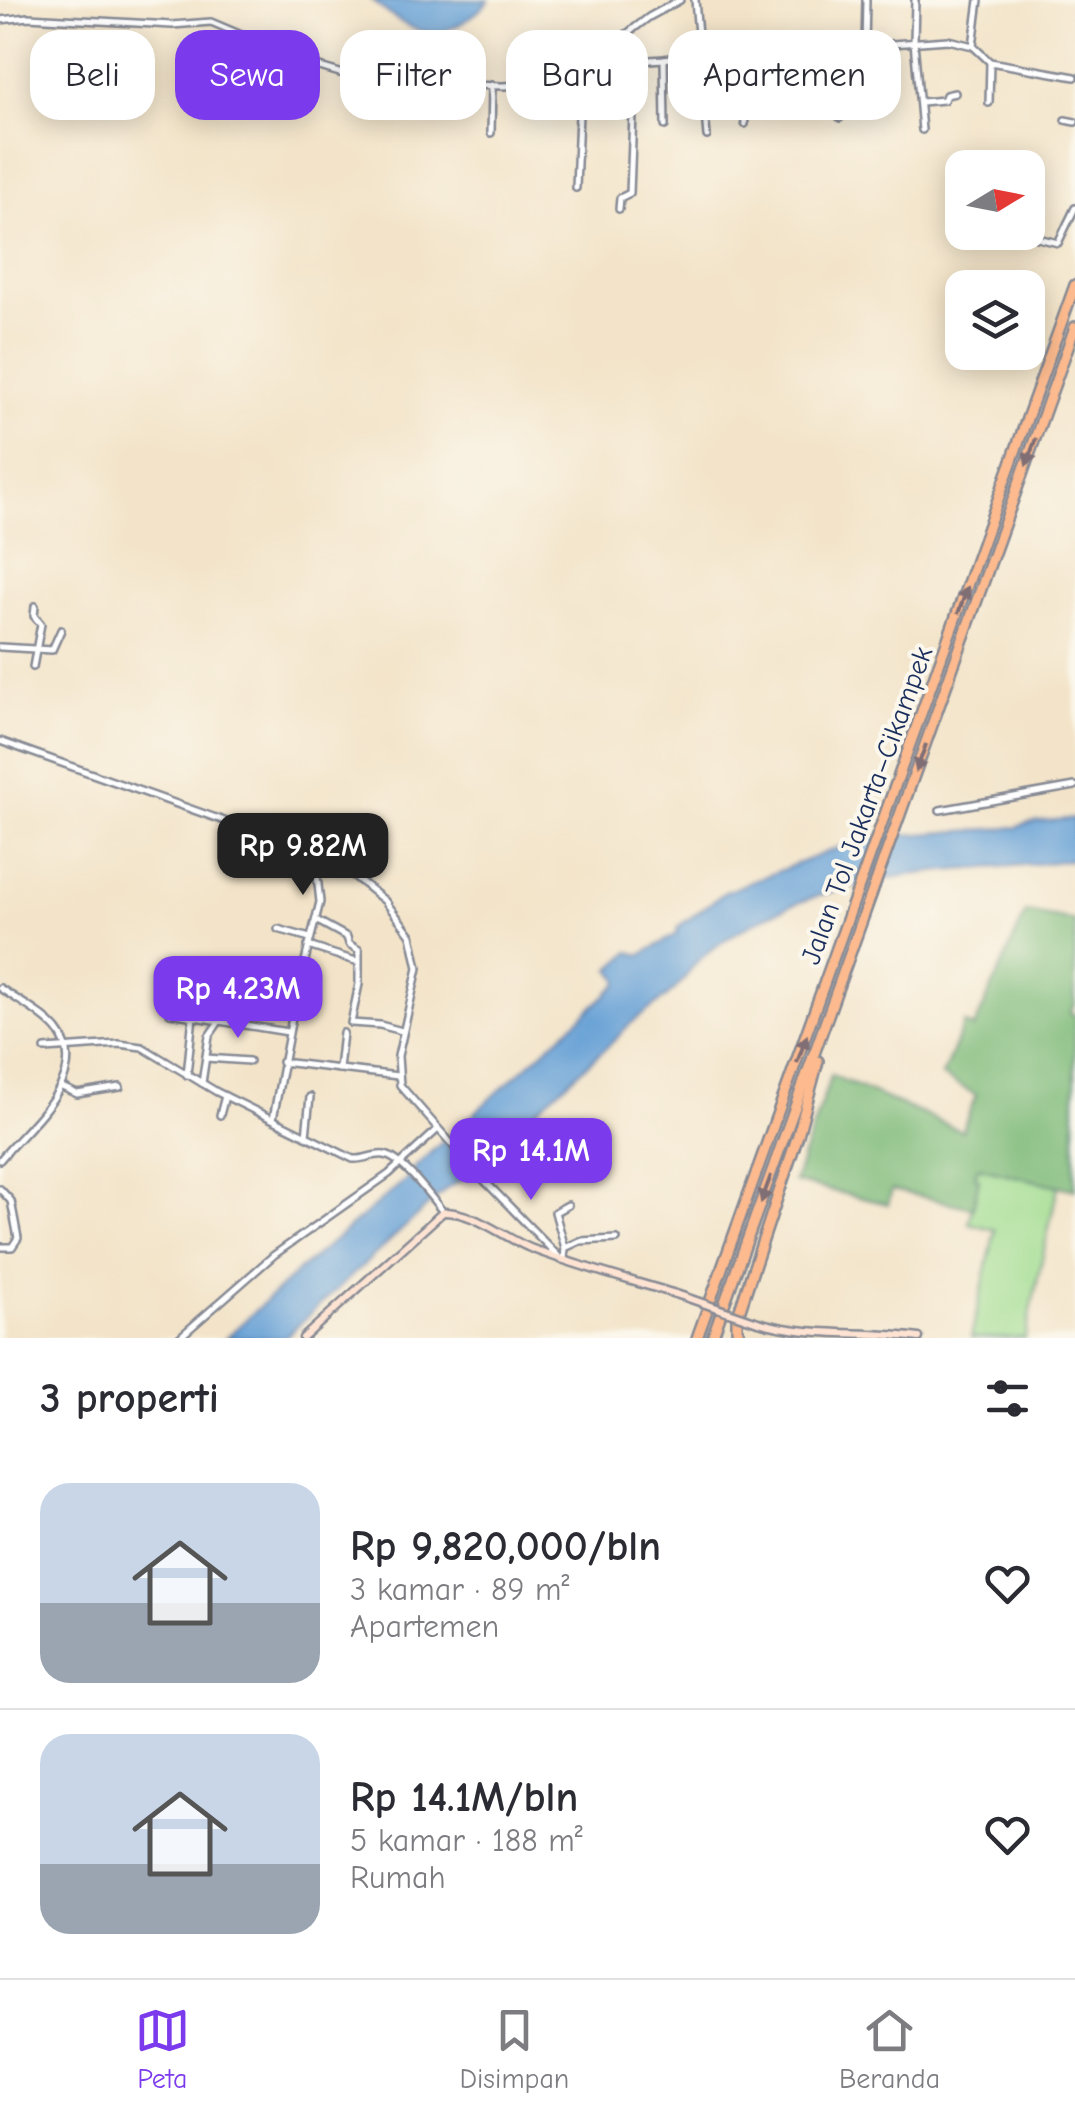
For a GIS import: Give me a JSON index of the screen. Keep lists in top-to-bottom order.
{
  "streets": {
    "highway": ["Jalan Tol Jakarta–Cikampek"]
  },
  "north": "right",
  "page": {
    "chip": [
      "Beli",
      "Sewa",
      "Filter",
      "Baru",
      "Apartemen"
    ],
    "price": ["Rp 9.82M", "Rp 4.23M", "Rp 14.1M"],
    "heading": "3 properti",
    "list": [
      {
        "name": "Rp 9,820,000/bln",
        "note": "3 kamar · 89 m² · Apartemen"
      },
      {
        "name": "Rp 14.1M/bln",
        "note": "5 kamar · 188 m² · Rumah"
      }
    ],
    "tabs": ["Peta", "Disimpan", "Beranda"]
  }
}
